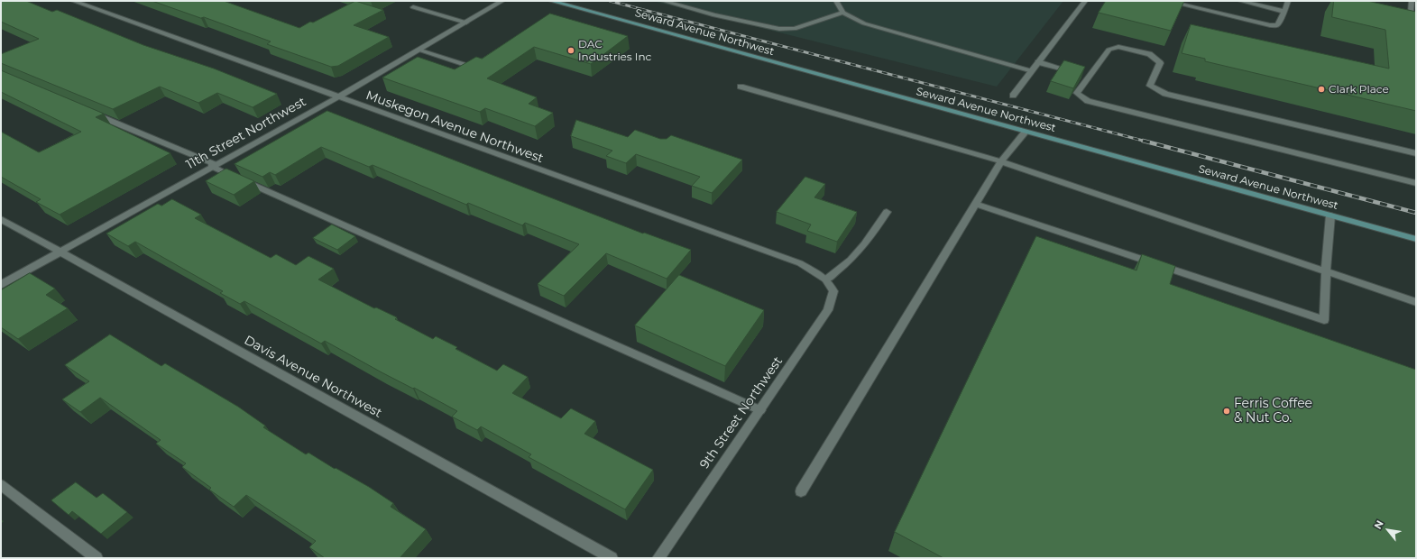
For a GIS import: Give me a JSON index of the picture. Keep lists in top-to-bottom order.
{
  "streets": {
    "street": [
      "Seward Avenue Northwest",
      "Muskegon Avenue Northwest",
      "11th Street Northwest",
      "Davis Avenue Northwest",
      "9th Street Northwest"
    ]
  },
  "crossings": [
    ["Muskegon Avenue Northwest", "11th Street Northwest"],
    ["Muskegon Avenue Northwest", "9th Street Northwest"],
    ["11th Street Northwest", "Davis Avenue Northwest"]
  ],
  "places": ["DAC Industries Inc", "Clark Place", "Ferris Coffee & Nut Co."],
  "north": "top left"
}
